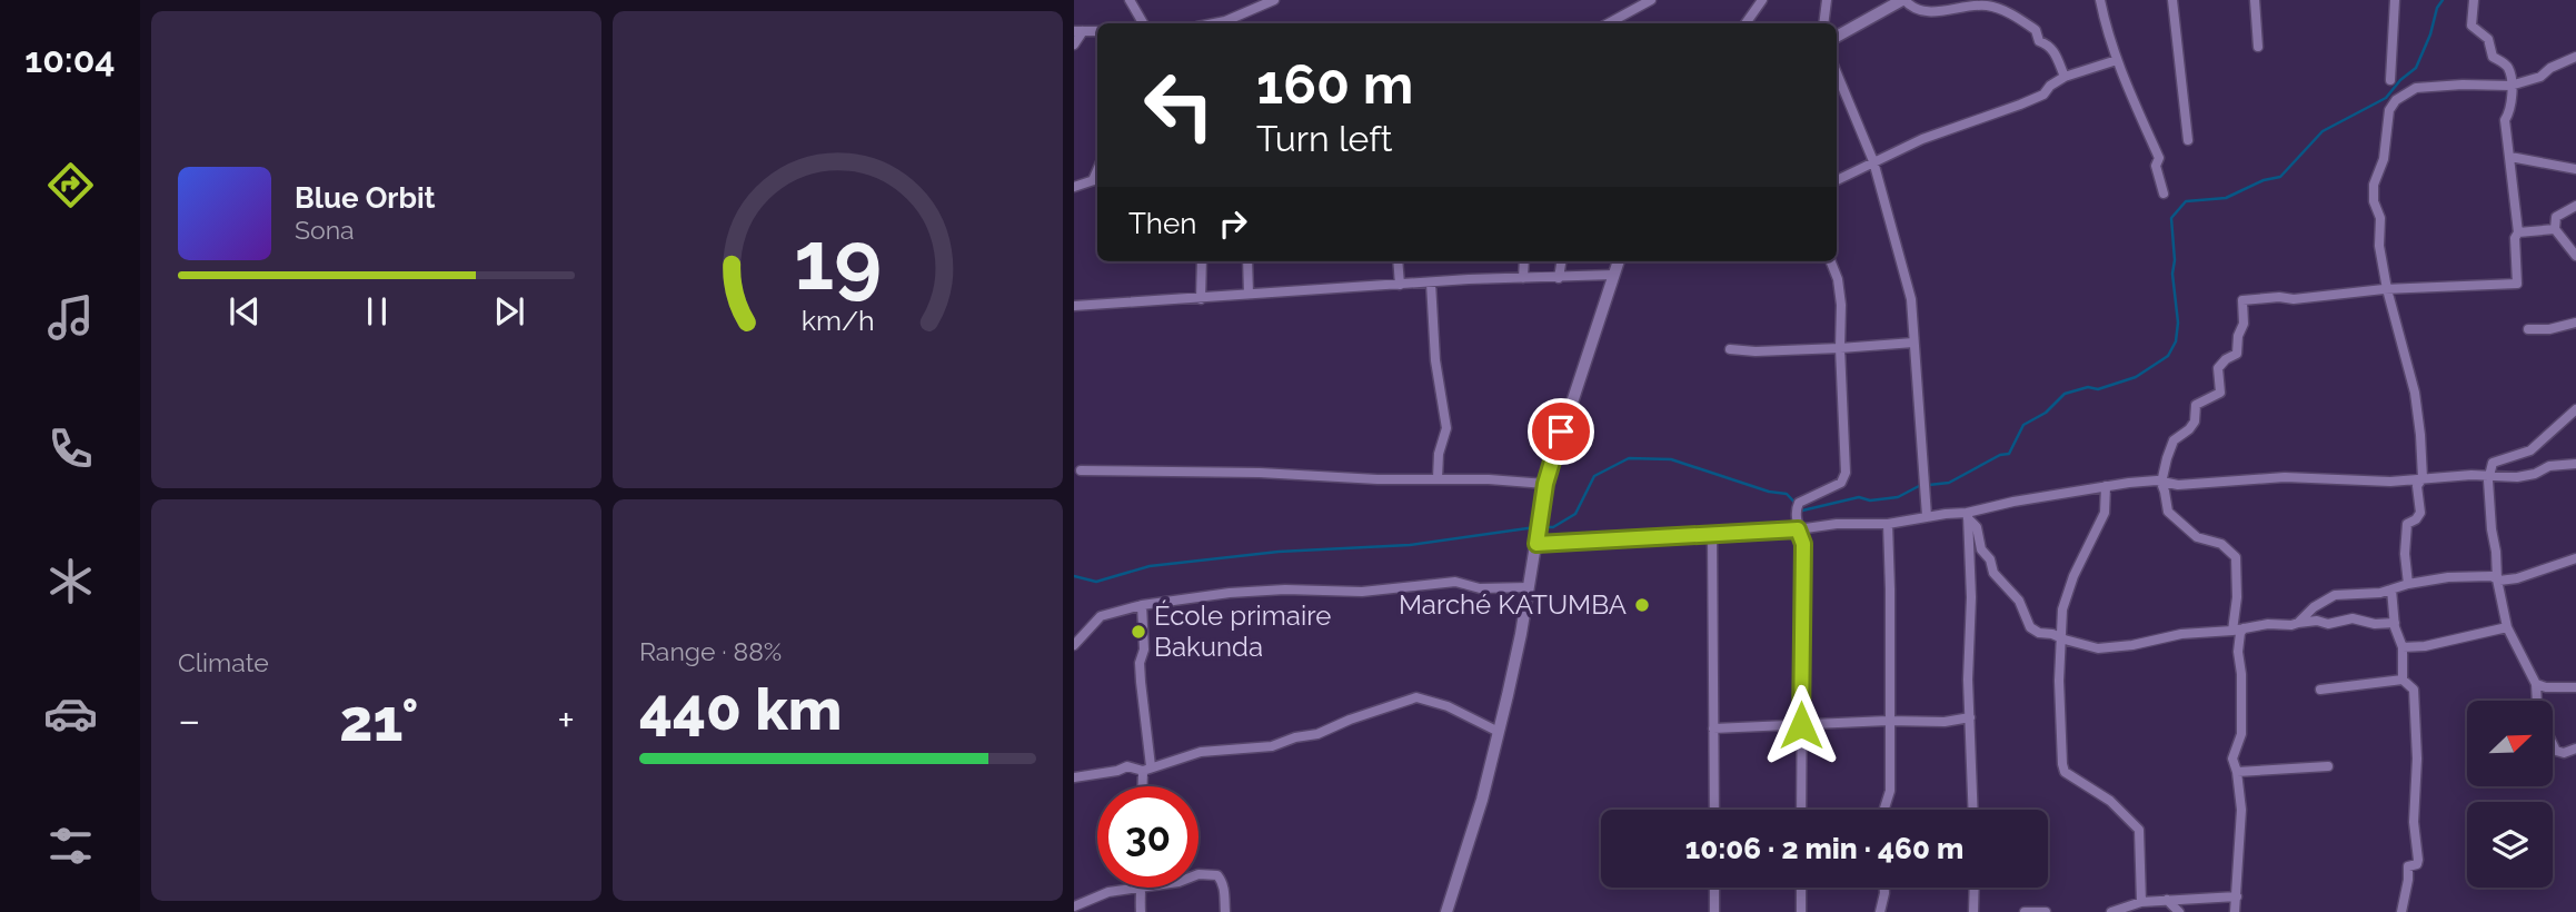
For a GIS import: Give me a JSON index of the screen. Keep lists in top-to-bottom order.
{
  "places": ["Marché KATUMBA", "École primaire Bakunda"],
  "north": "top right",
  "page": {
    "tabs": "10:04",
    "turn": ["160 m", "Turn left"],
    "song": ["Blue Orbit", "Sona"],
    "then": "Then",
    "tile": [
      "Climate",
      ["Range · 88%", "440 km"]
    ],
    "heat": ["−", "21°", "+"],
    "limit": "30",
    "trip": "10:06 · 2 min · 460 m",
    "gauge": ["19", "km/h"]
  }
}
